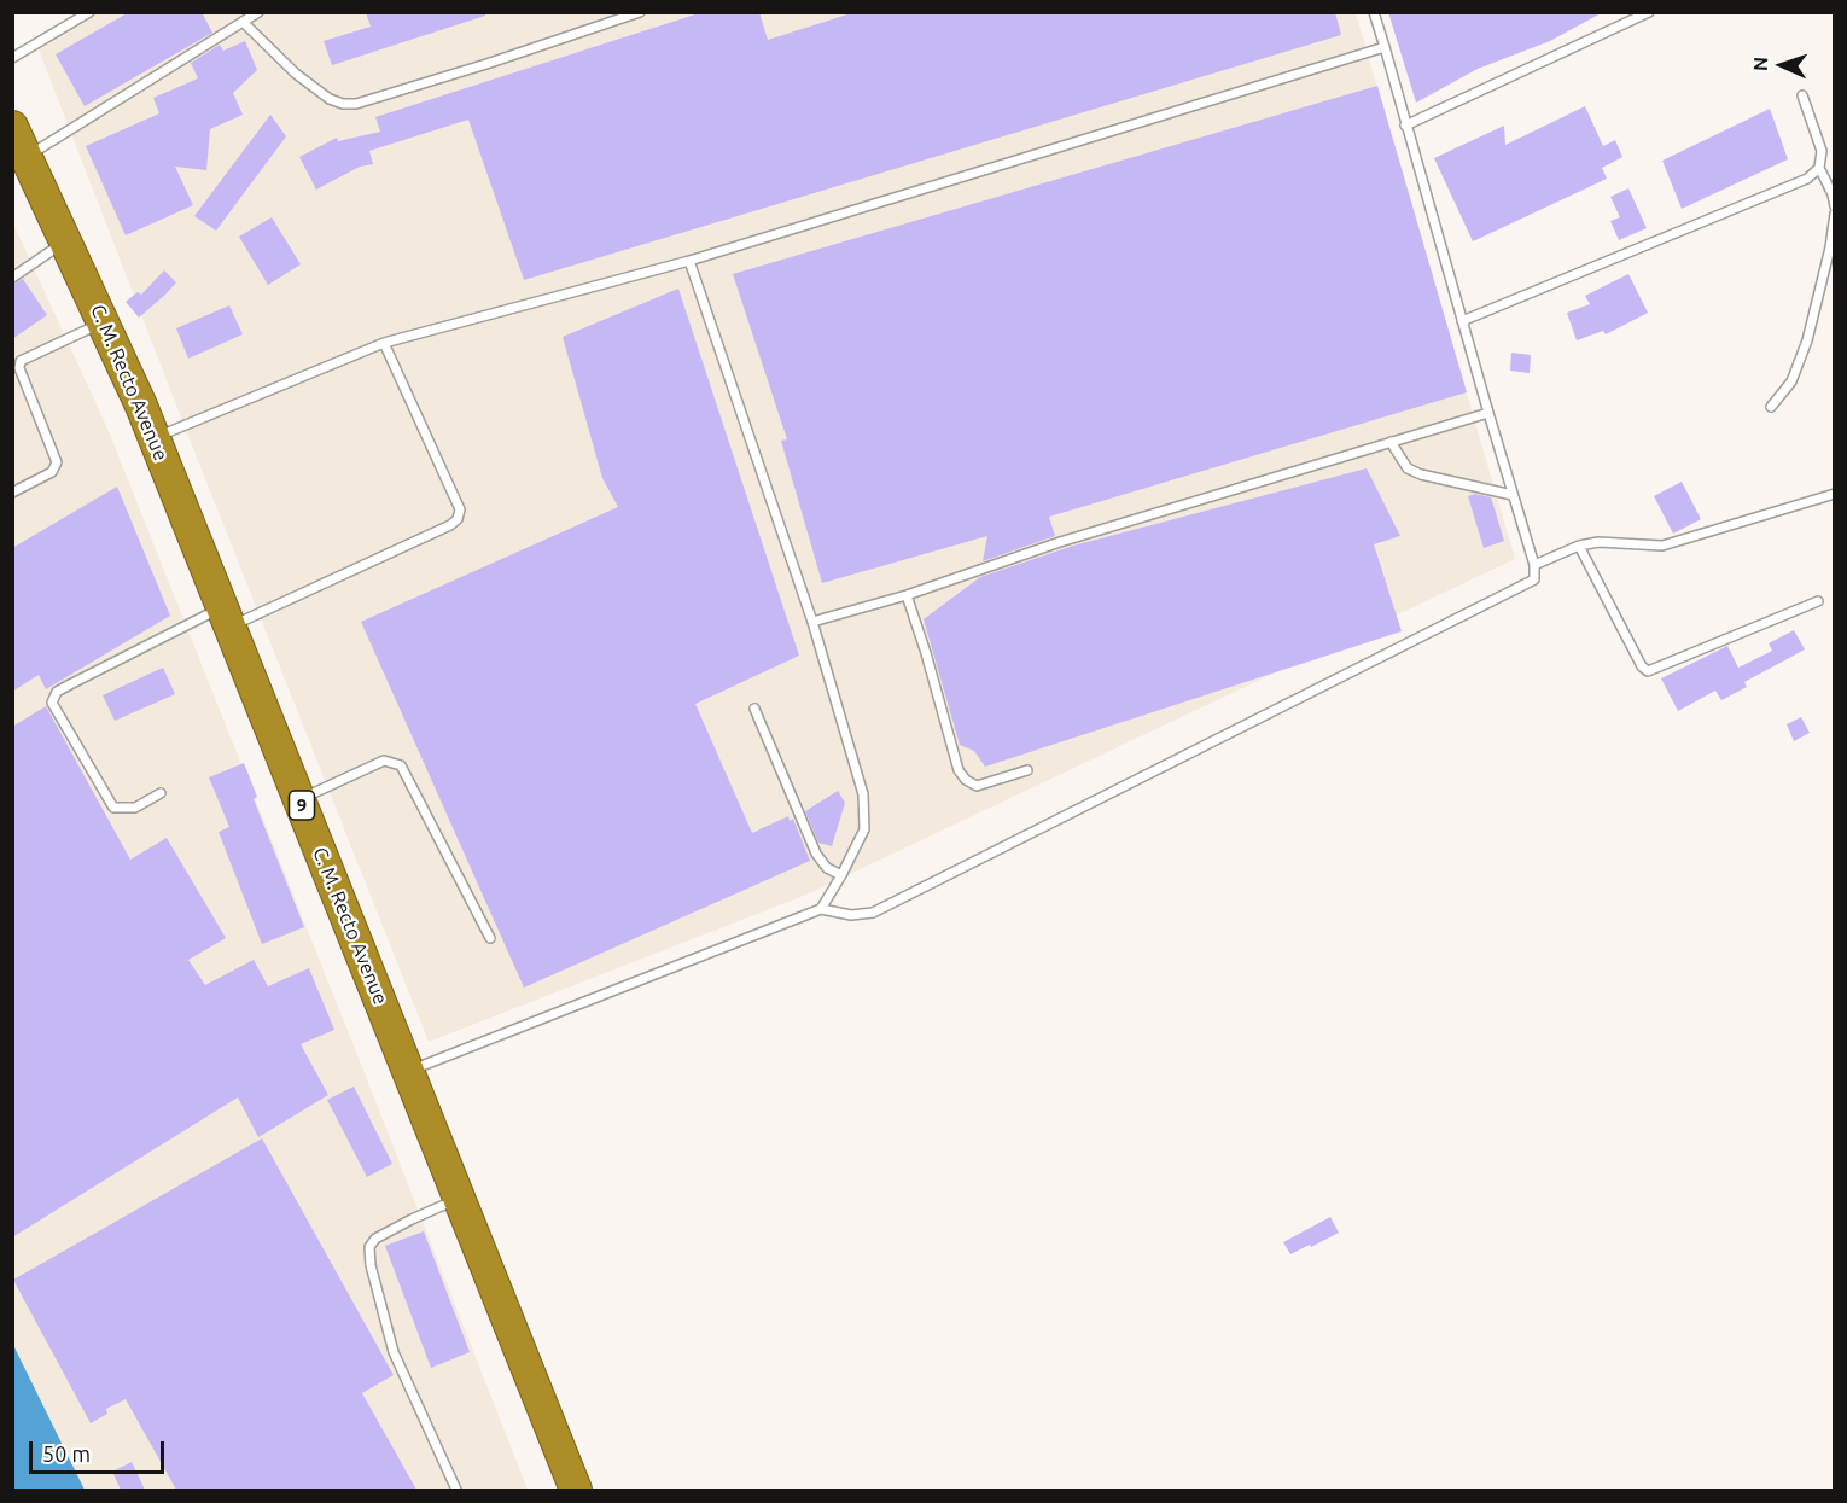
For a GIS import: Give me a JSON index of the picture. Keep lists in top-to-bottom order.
{
  "streets": {
    "highway": ["C. M. Recto Avenue", "9"]
  },
  "scale_bar": "50 m",
  "north": "left"
}
